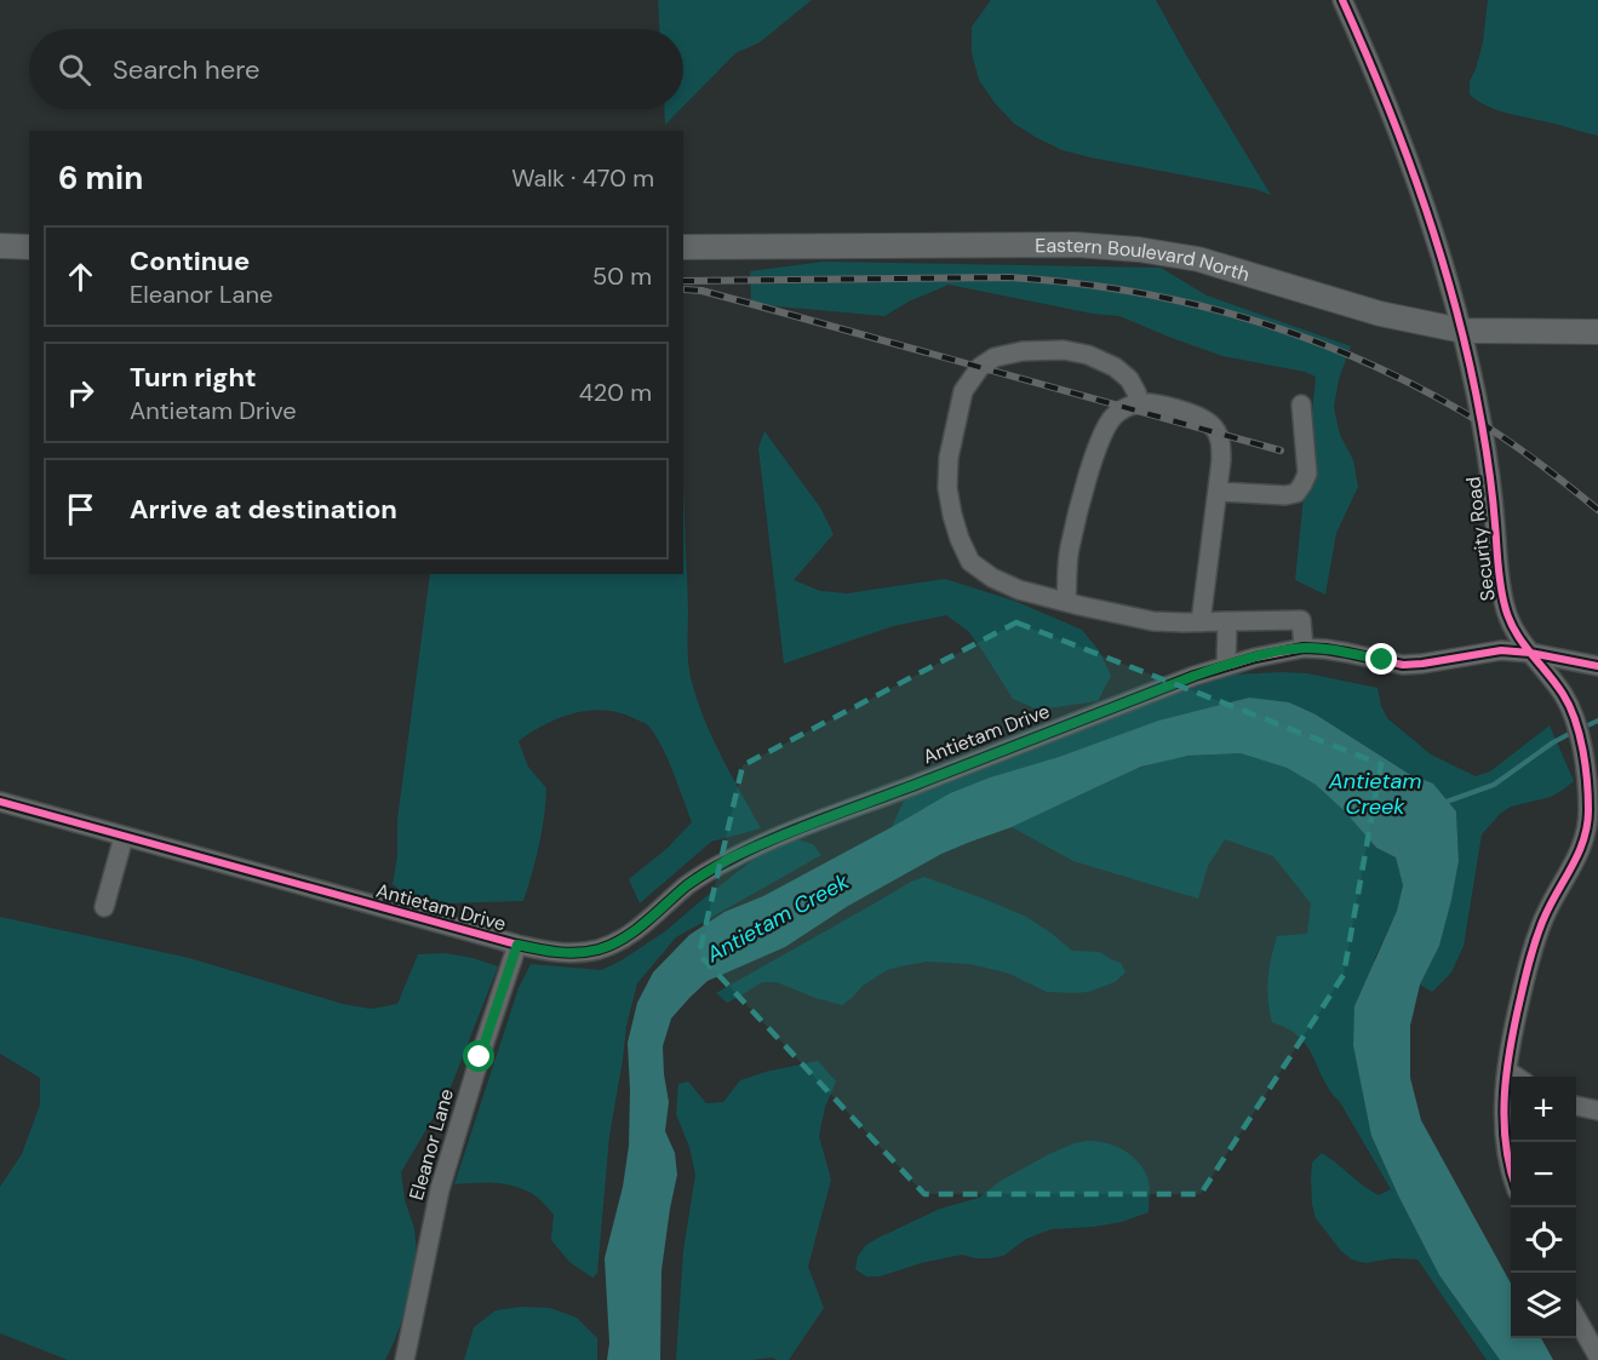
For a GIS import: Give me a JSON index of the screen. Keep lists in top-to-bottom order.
{
  "streets": {
    "main road": ["Eastern Boulevard North"],
    "street": ["Security Road", "Antietam Drive", "Eleanor Lane"]
  },
  "crossings": [
    ["Eastern Boulevard North", "Security Road"],
    ["Security Road", "Antietam Drive"],
    ["Antietam Drive", "Eleanor Lane"]
  ],
  "water": ["Antietam Creek"],
  "page": {
    "search": "Search here",
    "heading": ["6 min", "Walk · 470 m"],
    "list": [
      ["Continue", "Eleanor Lane", "50 m"],
      ["Turn right", "Antietam Drive", "420 m"],
      "Arrive at destination"
    ],
    "map_buttons": ["+", "−"]
  }
}
